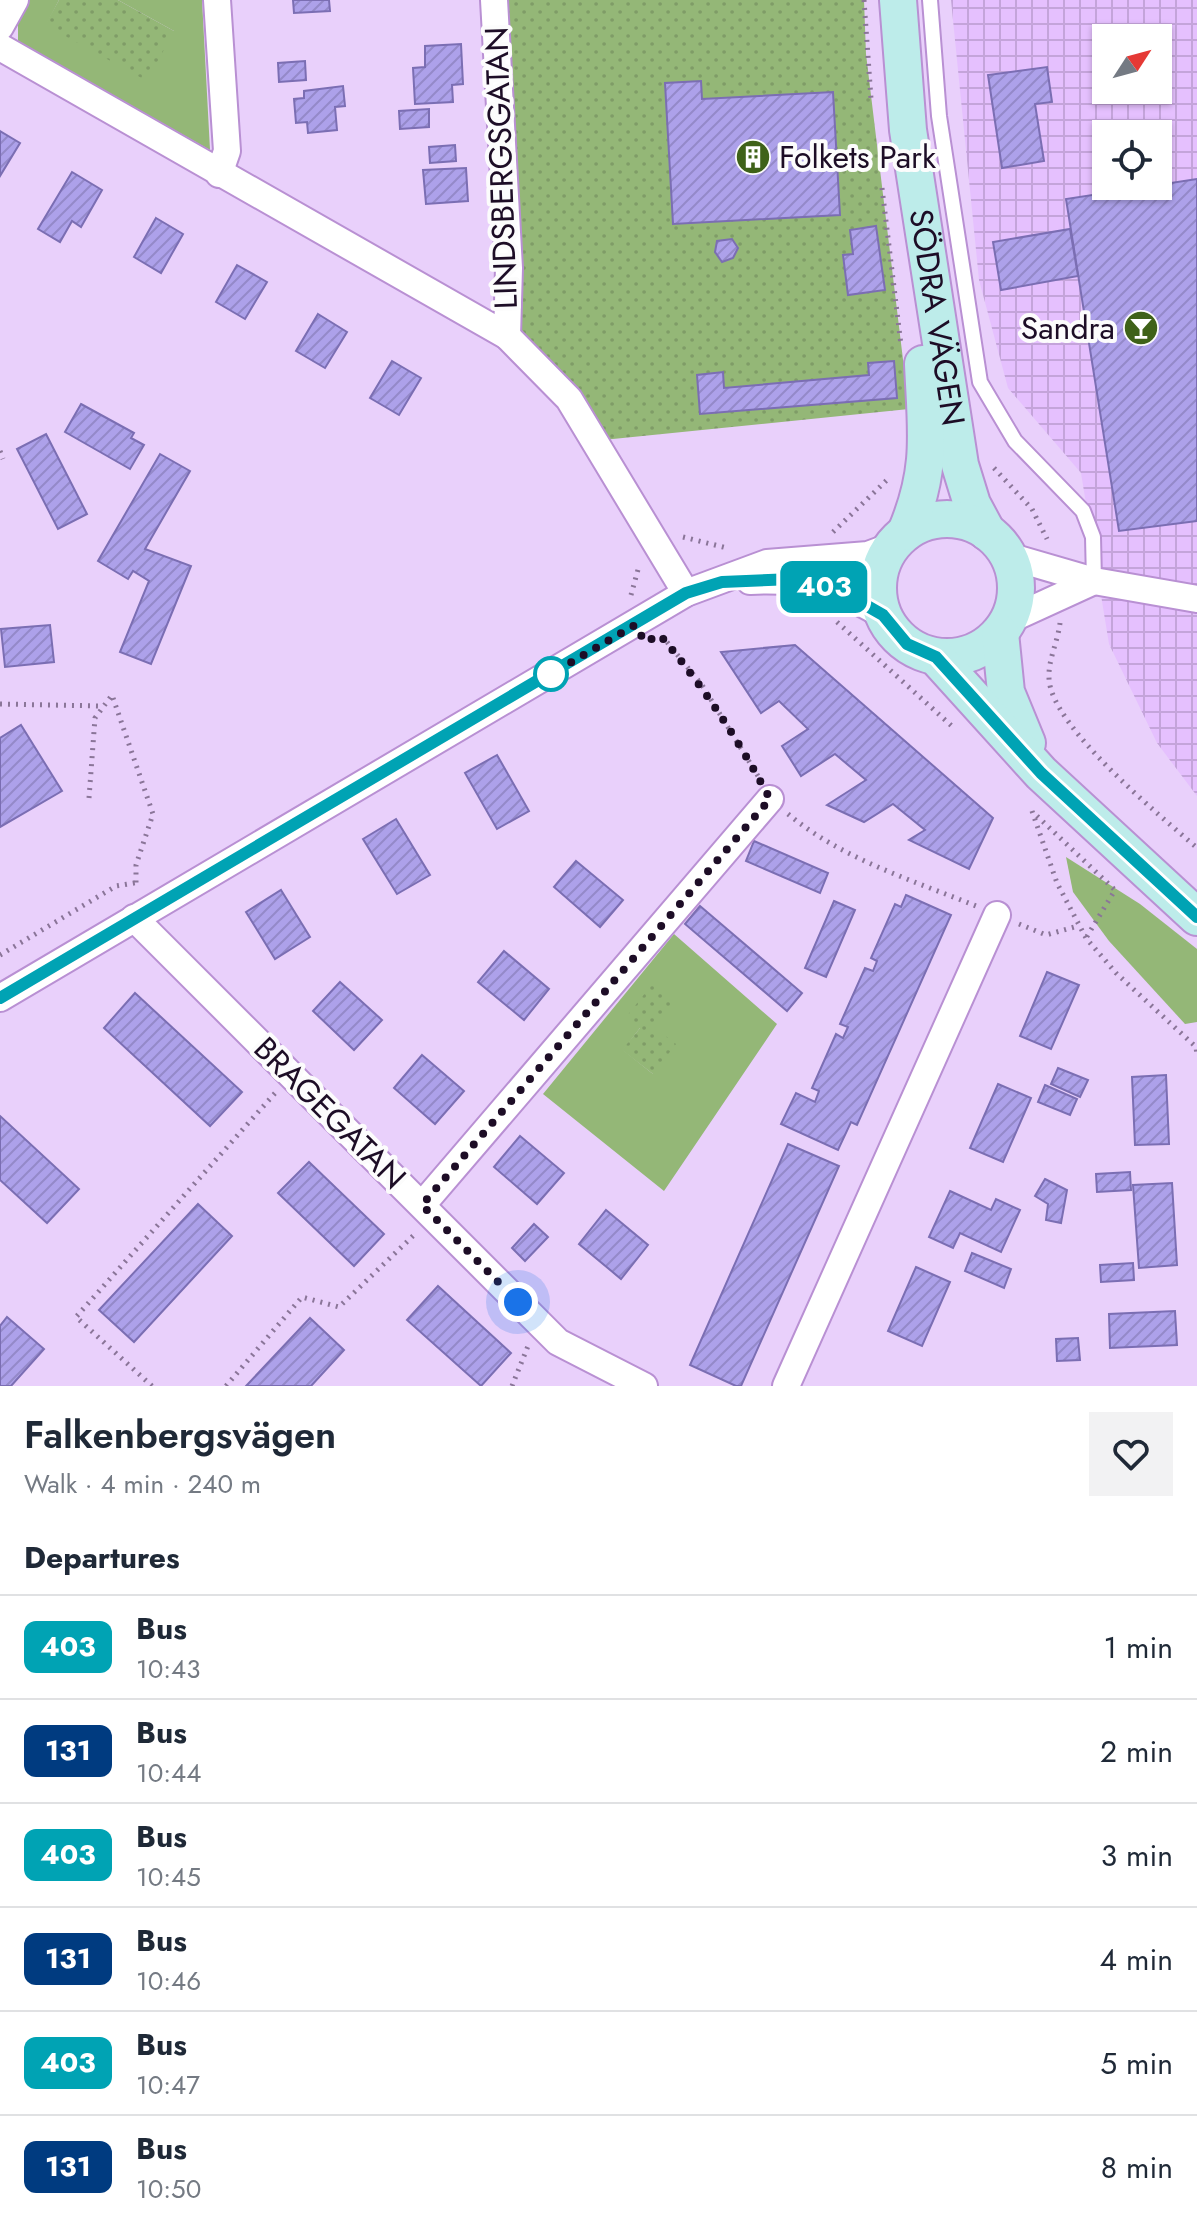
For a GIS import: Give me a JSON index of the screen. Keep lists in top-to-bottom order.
{
  "streets": {
    "main road": ["SÖDRA VÄGEN"],
    "street": ["LINDSBERGSGATAN", "BRAGEGATAN"]
  },
  "places": {
    "building": ["Folkets Park"],
    "bar": ["Sandra"]
  },
  "lines": ["bus line 403"],
  "north": "top right",
  "page": {
    "on_map": "403",
    "heading": [
      ["Falkenbergsvägen", "Walk · 4 min · 240 m"],
      "Departures"
    ],
    "list": [
      {
        "mark": "403",
        "name": "Bus",
        "note": "10:43",
        "value": "1 min"
      },
      {
        "mark": "131",
        "name": "Bus",
        "note": "10:44",
        "value": "2 min"
      },
      {
        "mark": "403",
        "name": "Bus",
        "note": "10:45",
        "value": "3 min"
      },
      {
        "mark": "131",
        "name": "Bus",
        "note": "10:46",
        "value": "4 min"
      },
      {
        "mark": "403",
        "name": "Bus",
        "note": "10:47",
        "value": "5 min"
      },
      {
        "mark": "131",
        "name": "Bus",
        "note": "10:50",
        "value": "8 min"
      }
    ]
  }
}
